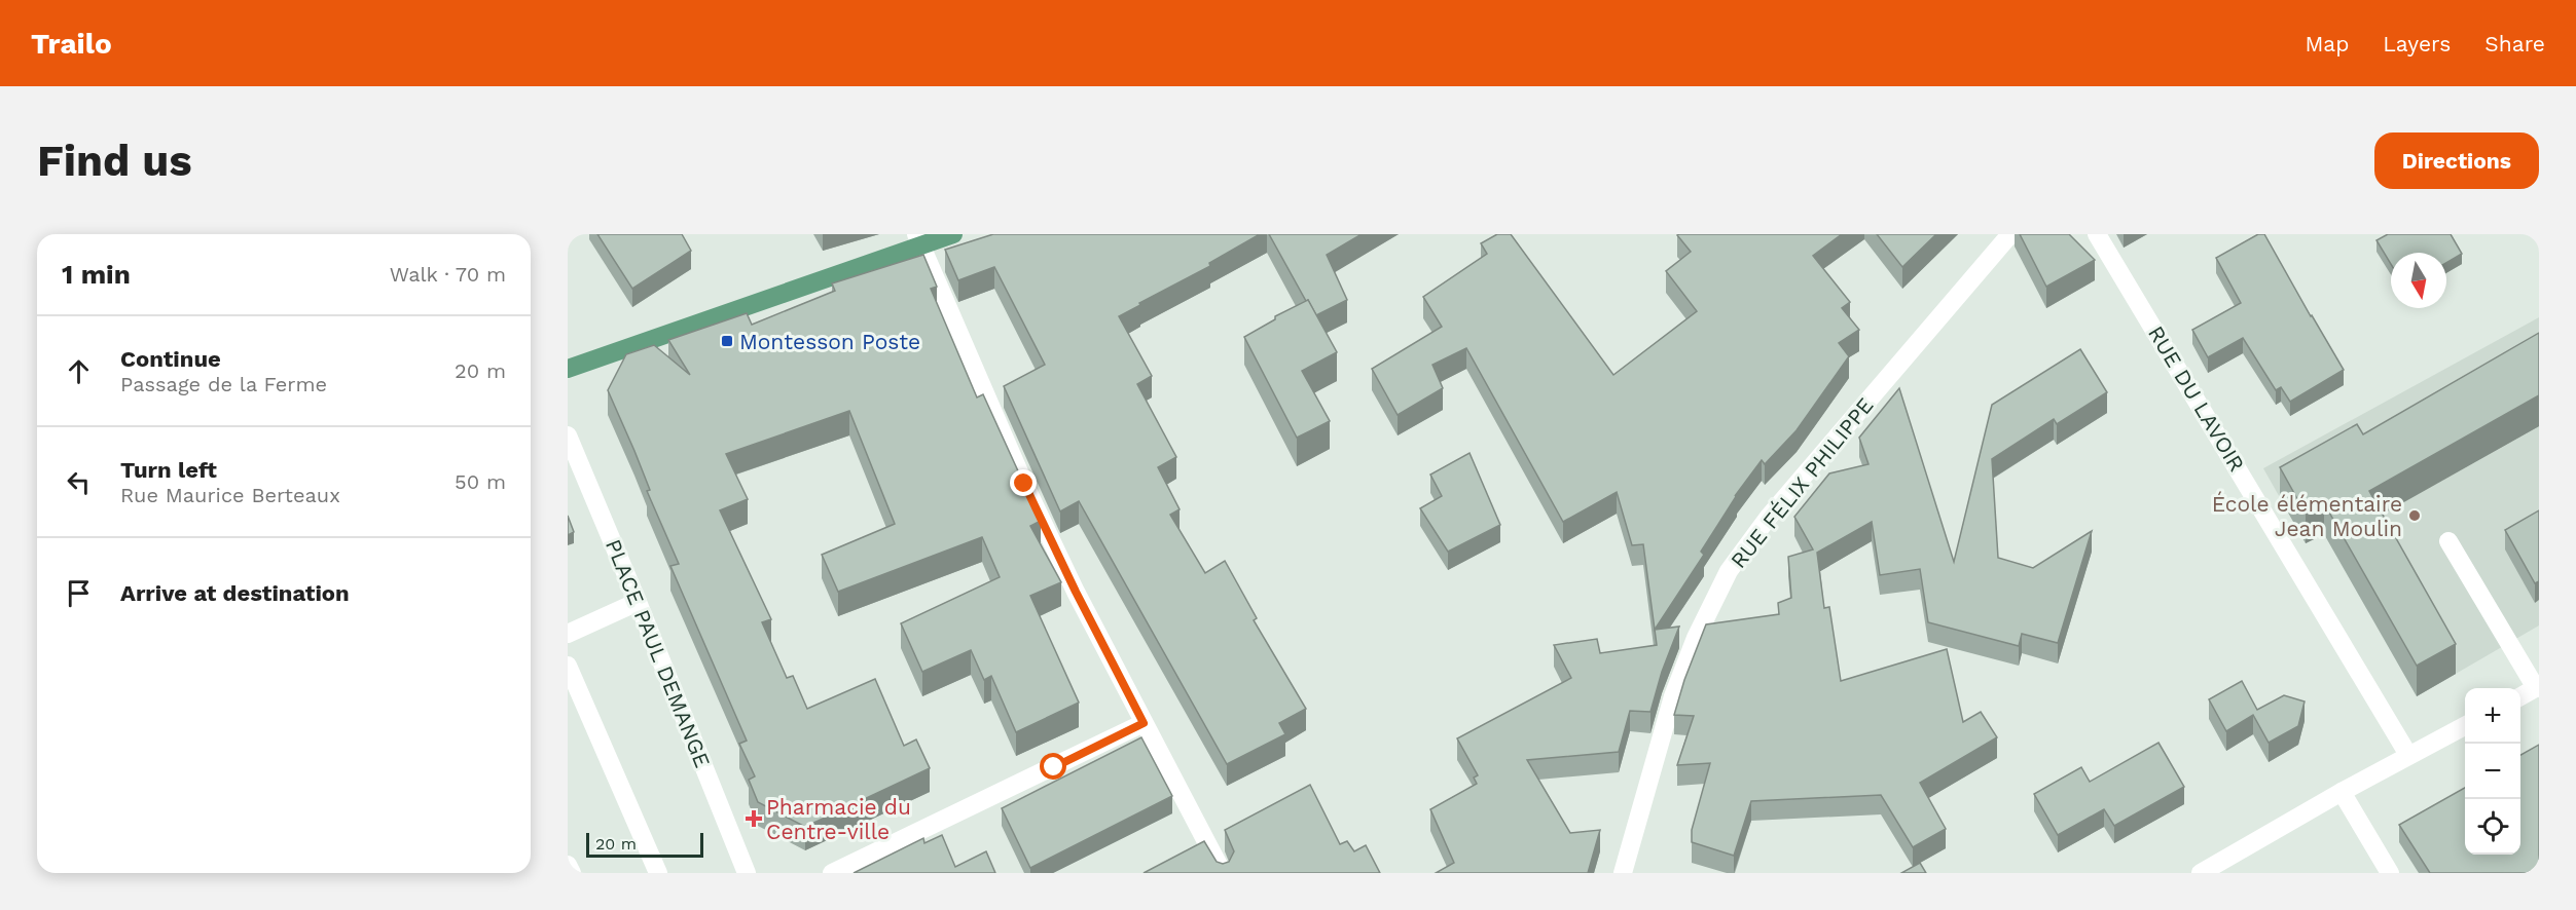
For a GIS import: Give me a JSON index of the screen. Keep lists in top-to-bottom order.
{
  "streets": {
    "street": ["RUE DU LAVOIR", "RUE FÉLIX PHILIPPE", "PLACE PAUL DEMANGE"]
  },
  "places": {
    "transit": ["Montesson Poste"],
    "other": ["École élémentaire Jean Moulin"],
    "health": ["Pharmacie du Centre-ville"]
  },
  "scale_bar": "20 m",
  "north": "bottom",
  "page": {
    "header": "Trailo",
    "nav": ["Map", "Layers", "Share"],
    "buttons": "Directions",
    "title": "Find us",
    "heading": ["1 min", "Walk · 70 m"],
    "list": [
      ["Continue", "Passage de la Ferme", "20 m"],
      ["Turn left", "Rue Maurice Berteaux", "50 m"],
      "Arrive at destination"
    ],
    "map_buttons": ["+", "−"],
    "scale": "20 m"
  }
}
